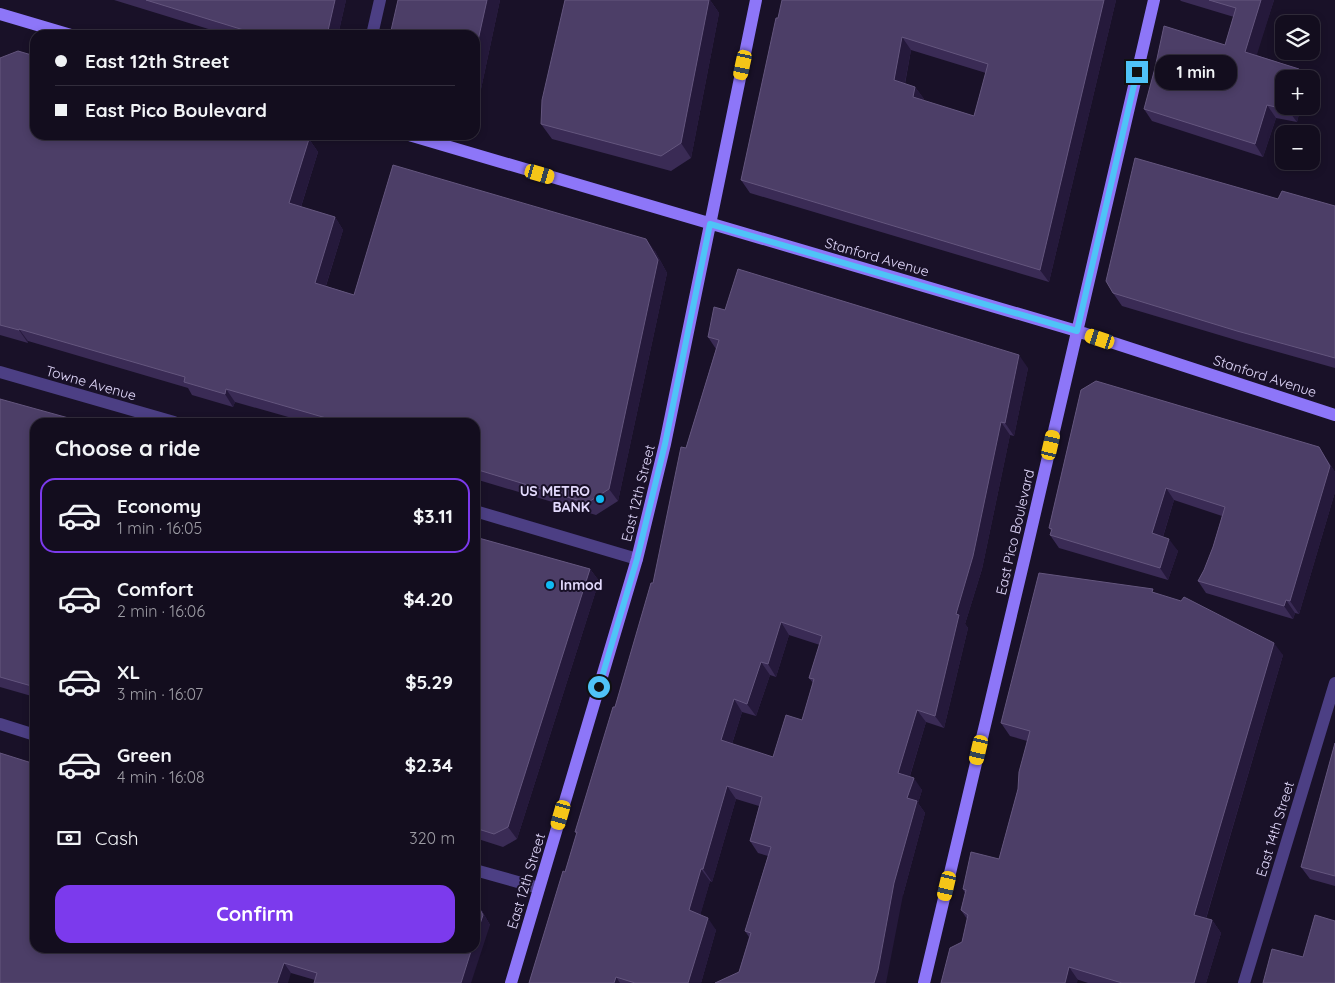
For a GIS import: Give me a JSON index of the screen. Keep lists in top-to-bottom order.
{
  "streets": {
    "street": [
      "Stanford Avenue",
      "Towne Avenue",
      "East 12th Street",
      "East Pico Boulevard",
      "East 14th Street"
    ]
  },
  "crossings": [
    ["Stanford Avenue", "East 12th Street"],
    ["Stanford Avenue", "East Pico Boulevard"]
  ],
  "places": ["US METRO BANK", "Inmod"],
  "page": {
    "map_buttons": ["+", "−"],
    "banner": ["East 12th Street", "East Pico Boulevard"],
    "bubble": "1 min",
    "heading": "Choose a ride",
    "list": [
      {
        "name": "Economy",
        "note": "1 min · 16:05",
        "value": "$3.11"
      },
      {
        "name": "Comfort",
        "note": "2 min · 16:06",
        "value": "$4.20"
      },
      {
        "name": "XL",
        "note": "3 min · 16:07",
        "value": "$5.29"
      },
      {
        "name": "Green",
        "note": "4 min · 16:08",
        "value": "$2.34"
      }
    ],
    "pay": ["Cash", "320 m"],
    "buttons": "Confirm"
  }
}
